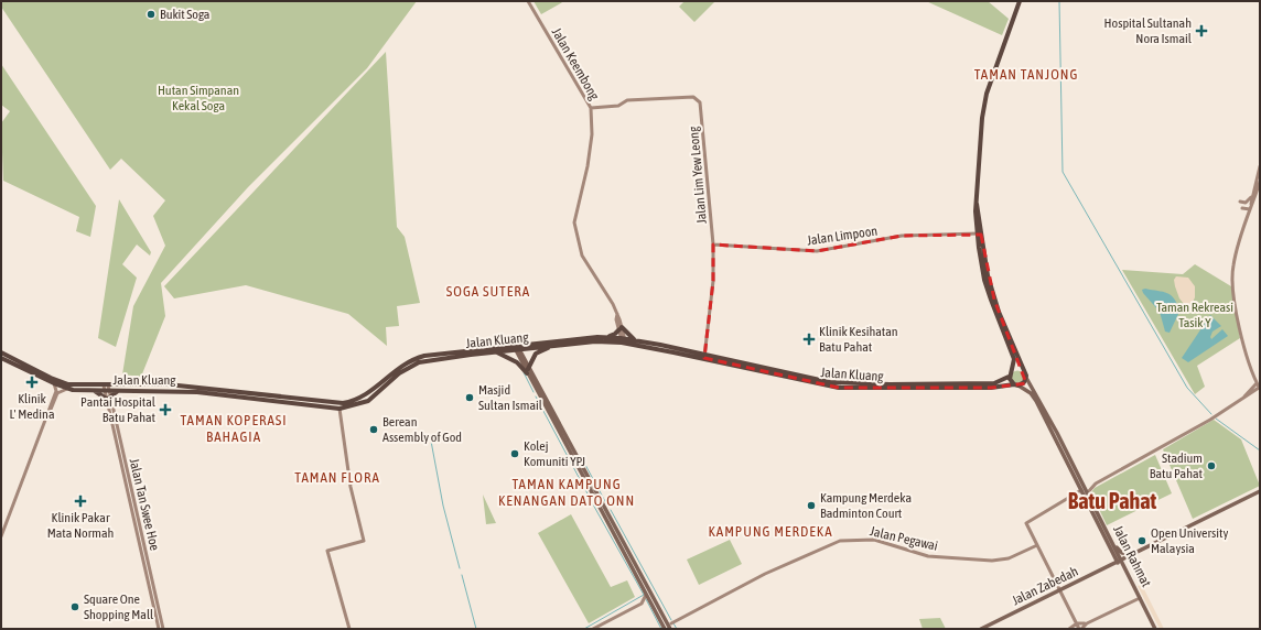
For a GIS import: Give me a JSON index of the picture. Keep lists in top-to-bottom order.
{
  "streets": {
    "highway": ["Jalan Kluang"],
    "main road": ["Jalan Rahmat", "Jalan Zabedah"],
    "street": [
      "Jalan Keembong",
      "Jalan Lim Yew Leong",
      "Jalan Limpoon",
      "Jalan Tan Swee Hoe",
      "Jalan Pegawai"
    ]
  },
  "crossings": [
    ["Jalan Keembong", "Jalan Lim Yew Leong"],
    ["Jalan Keembong", "Jalan Kluang"],
    ["Jalan Lim Yew Leong", "Jalan Limpoon"],
    ["Jalan Lim Yew Leong", "Jalan Kluang"],
    ["Jalan Kluang", "Jalan Tan Swee Hoe"],
    ["Jalan Kluang", "Jalan Rahmat"],
    ["Jalan Rahmat", "Jalan Zabedah"]
  ],
  "districts": [
    "TAMAN TANJONG",
    "SOGA SUTERA",
    "TAMAN KOPERASI BAHAGIA",
    "TAMAN FLORA",
    "TAMAN KAMPUNG KENANGAN DATO ONN",
    "Batu Pahat",
    "KAMPUNG MERDEKA"
  ],
  "parks": ["Hutan Simpanan Kekal Soga", "Taman Rekreasi Tasik Y"],
  "places": {
    "other": [
      "Bukit Soga",
      "Masjid Sultan Ismail",
      "Berean Assembly of God",
      "Kolej Komuniti YPJ",
      "Stadium Batu Pahat",
      "Kampung Merdeka Badminton Court",
      "Open University Malaysia",
      "Square One Shopping Mall"
    ],
    "health": [
      "Hospital Sultanah Nora Ismail",
      "Klinik Kesihatan Batu Pahat",
      "Klinik L' Medina",
      "Pantai Hospital Batu Pahat",
      "Klinik Pakar Mata Normah"
    ]
  }
}
